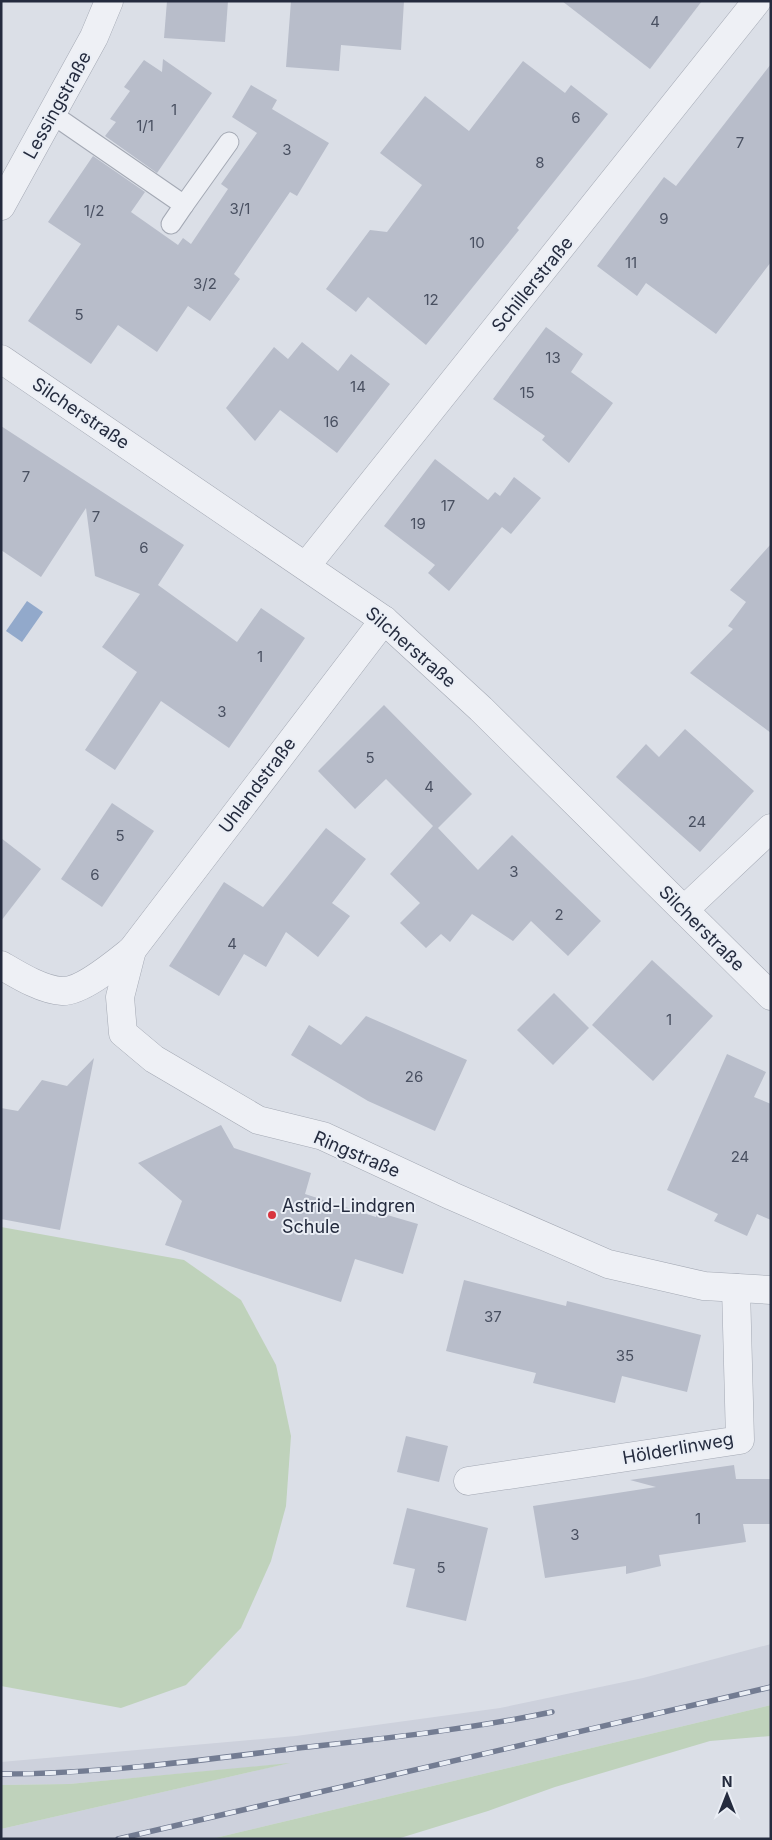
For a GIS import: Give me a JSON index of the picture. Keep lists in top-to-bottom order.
{
  "streets": {
    "street": [
      "Lessingstraße",
      "Schillerstraße",
      "Silcherstraße",
      "Uhlandstraße",
      "Ringstraße",
      "Hölderlinweg"
    ]
  },
  "crossings": [
    ["Schillerstraße", "Silcherstraße"],
    ["Silcherstraße", "Uhlandstraße"],
    ["Uhlandstraße", "Ringstraße"],
    ["Ringstraße", "Hölderlinweg"]
  ],
  "places": ["Astrid-Lindgren Schule"],
  "house_numbers": [
    "4",
    "1",
    "6",
    "1/1",
    "7",
    "3",
    "8",
    "3/1",
    "1/2",
    "9",
    "10",
    "11",
    "3/2",
    "12",
    "5",
    "13",
    "14",
    "15",
    "16",
    "7",
    "17",
    "7",
    "19",
    "6",
    "1",
    "3",
    "5",
    "4",
    "24",
    "5",
    "3",
    "6",
    "2",
    "4",
    "1",
    "26",
    "24",
    "37",
    "35",
    "1",
    "3",
    "5"
  ],
  "north": "top"
}
